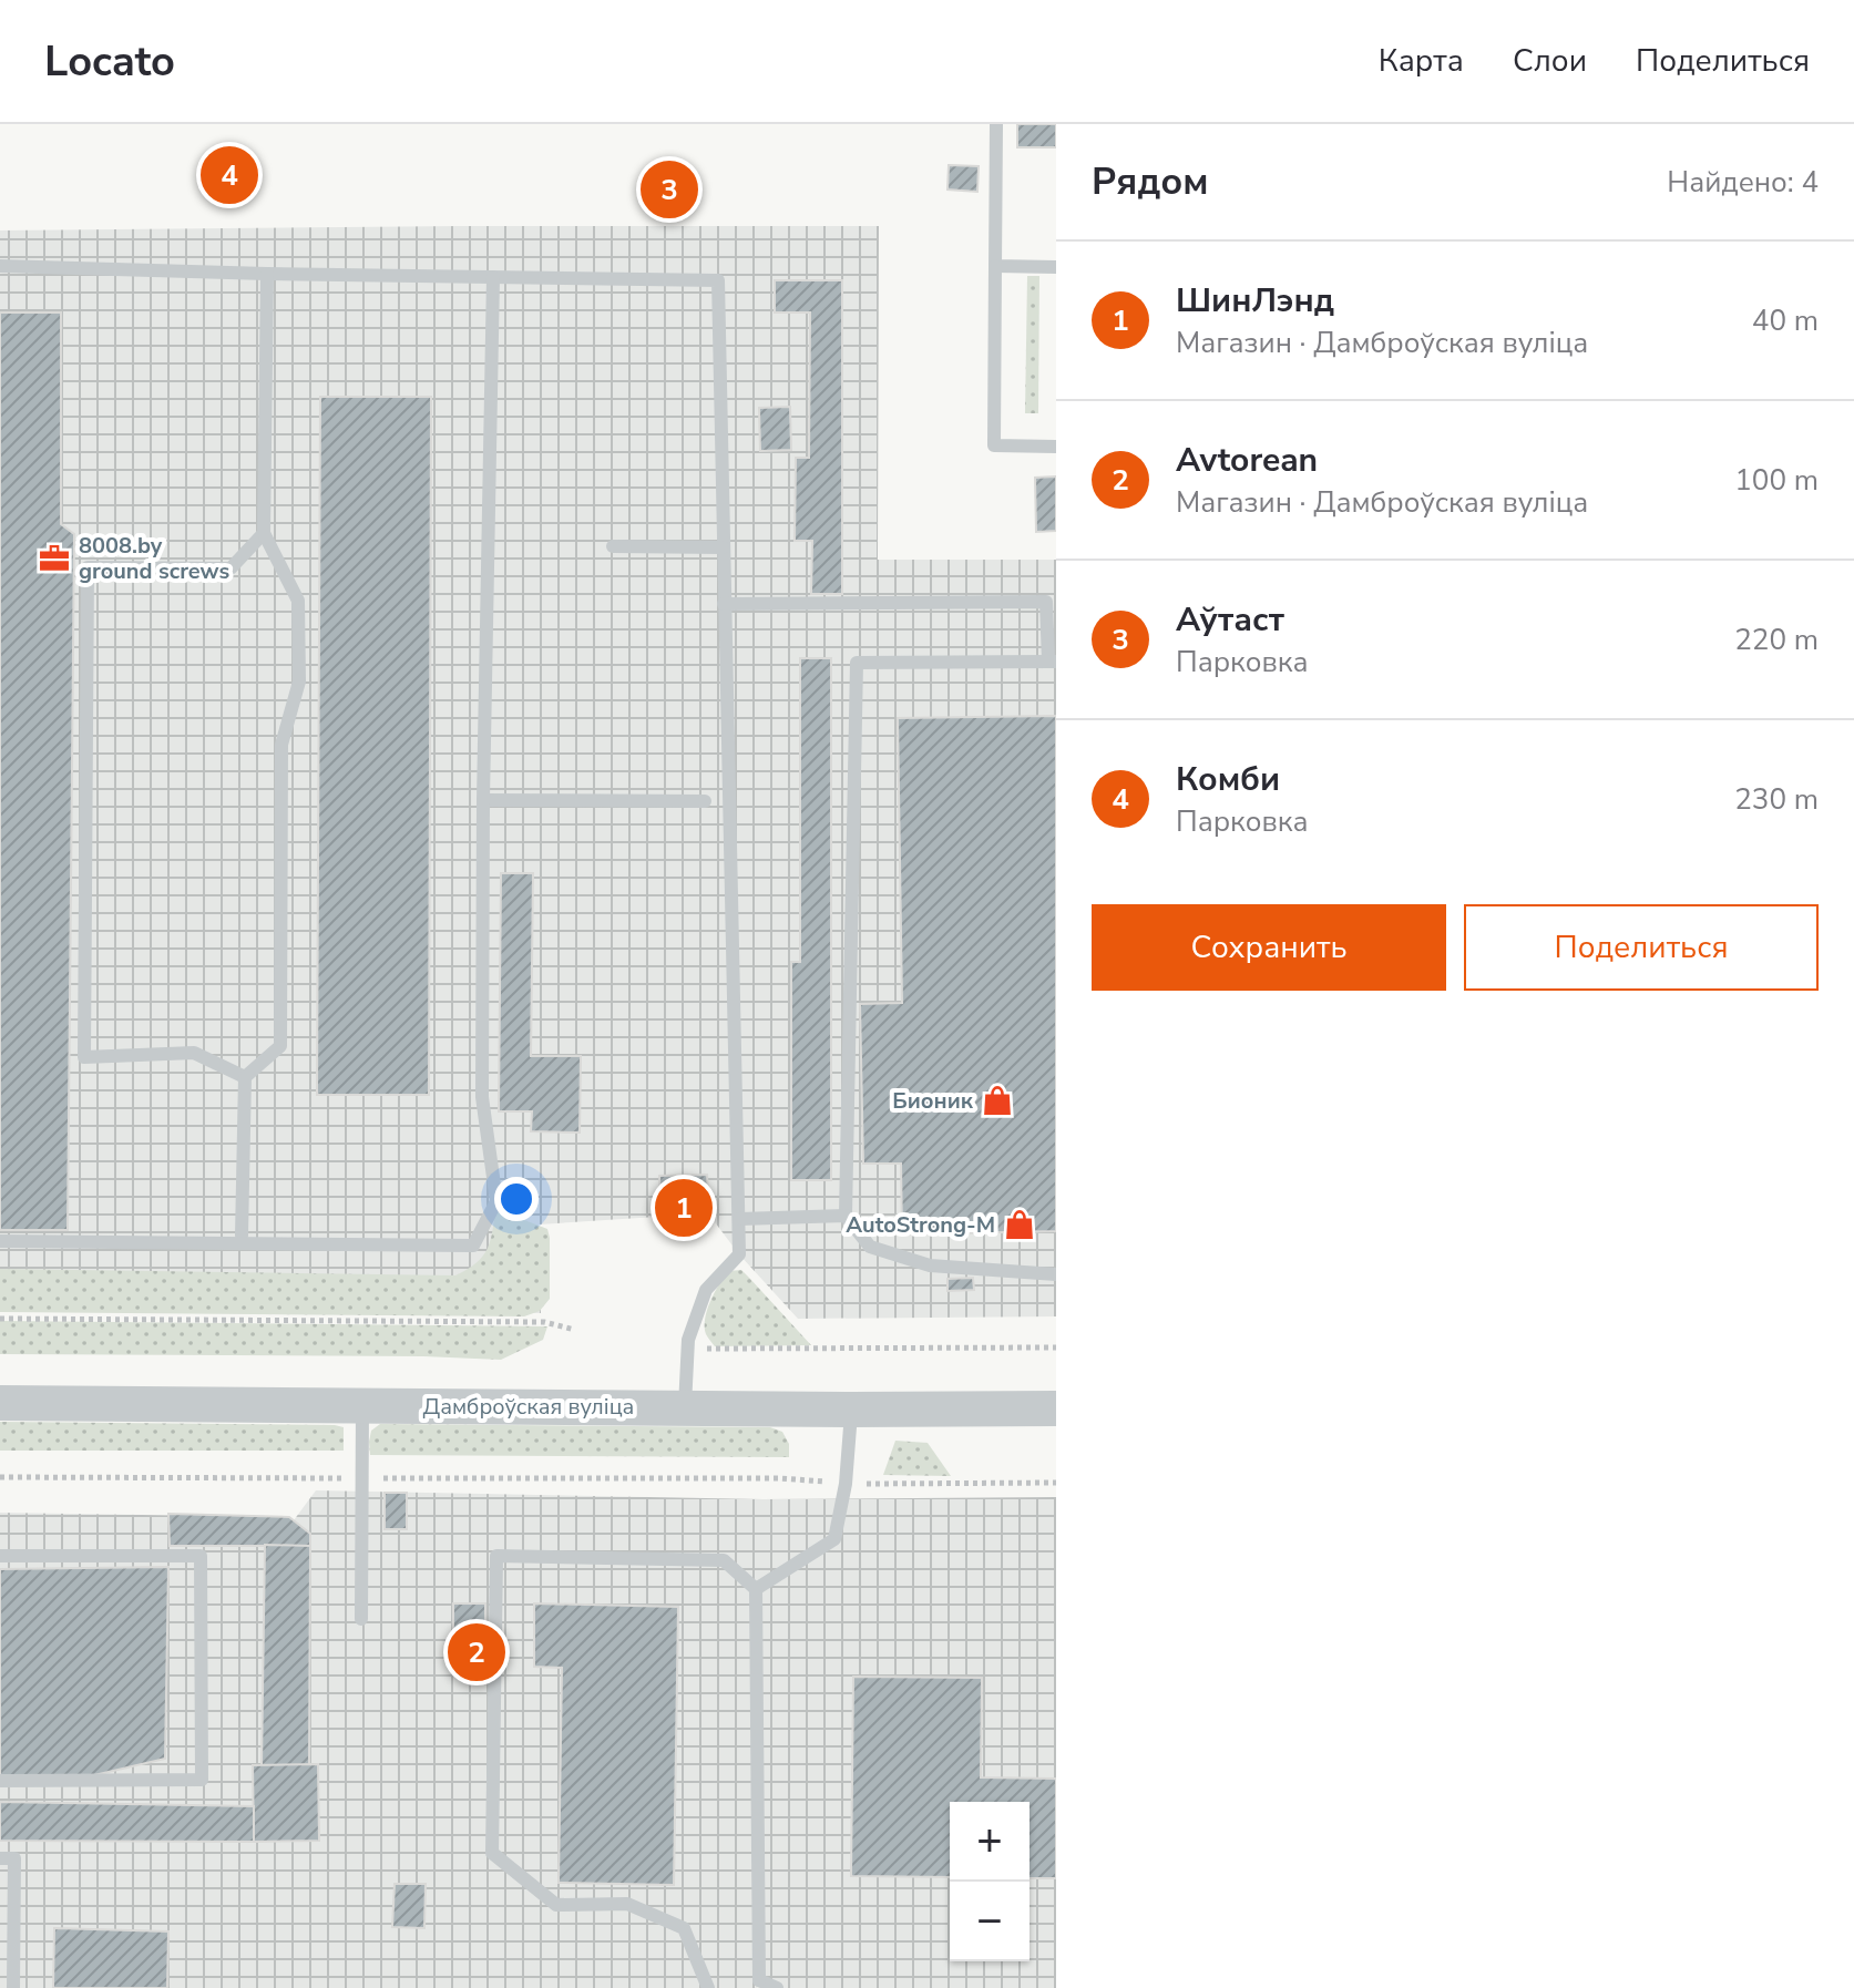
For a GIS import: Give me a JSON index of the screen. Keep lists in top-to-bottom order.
{
  "streets": {
    "street": ["Дамброўская вуліца"]
  },
  "places": {
    "office": ["8008.by ground screws"],
    "shop": ["Бионик", "AutoStrong-M"]
  },
  "page": {
    "header": "Locato",
    "nav": ["Карта", "Слои", "Поделиться"],
    "heading": ["Рядом", "Найдено: 4"],
    "pins": [
      "4",
      "3",
      "1",
      "2"
    ],
    "list": [
      {
        "mark": "1",
        "name": "ШинЛэнд",
        "note": "Магазин · Дамброўская вуліца",
        "value": "40 m"
      },
      {
        "mark": "2",
        "name": "Avtorean",
        "note": "Магазин · Дамброўская вуліца",
        "value": "100 m"
      },
      {
        "mark": "3",
        "name": "Аўтаст",
        "note": "Парковка",
        "value": "220 m"
      },
      {
        "mark": "4",
        "name": "Комби",
        "note": "Парковка",
        "value": "230 m"
      }
    ],
    "buttons": ["Сохранить", "Поделиться"],
    "map_buttons": ["+", "−"]
  }
}
